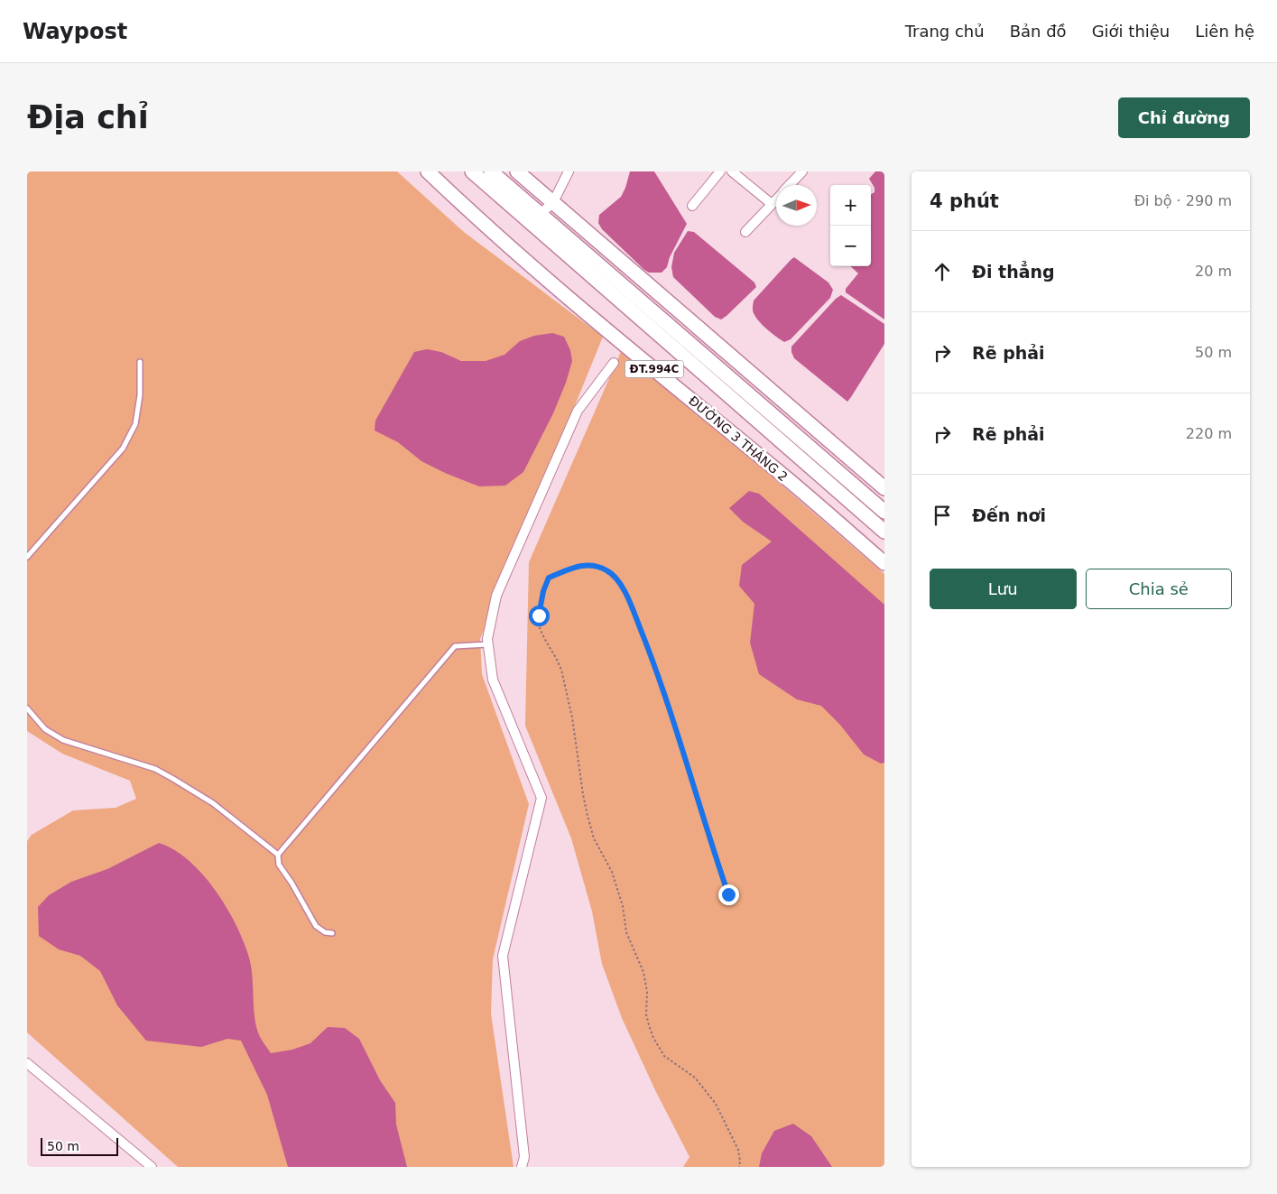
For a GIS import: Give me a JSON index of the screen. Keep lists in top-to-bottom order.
{
  "streets": {
    "main road": ["ĐT.994C", "ĐƯỜNG 3 THÁNG 2"]
  },
  "scale_bar": "50 m",
  "north": "right",
  "page": {
    "header": "Waypost",
    "nav": [
      "Trang chủ",
      "Bản đồ",
      "Giới thiệu",
      "Liên hệ"
    ],
    "buttons": [
      "Chỉ đường",
      ["Lưu", "Chia sẻ"]
    ],
    "title": "Địa chỉ",
    "heading": ["4 phút", "Đi bộ · 290 m"],
    "map_buttons": ["+", "−"],
    "list": [
      ["Đi thẳng", "20 m"],
      ["Rẽ phải", "50 m"],
      ["Rẽ phải", "220 m"],
      "Đến nơi"
    ],
    "scale": "50 m"
  }
}
